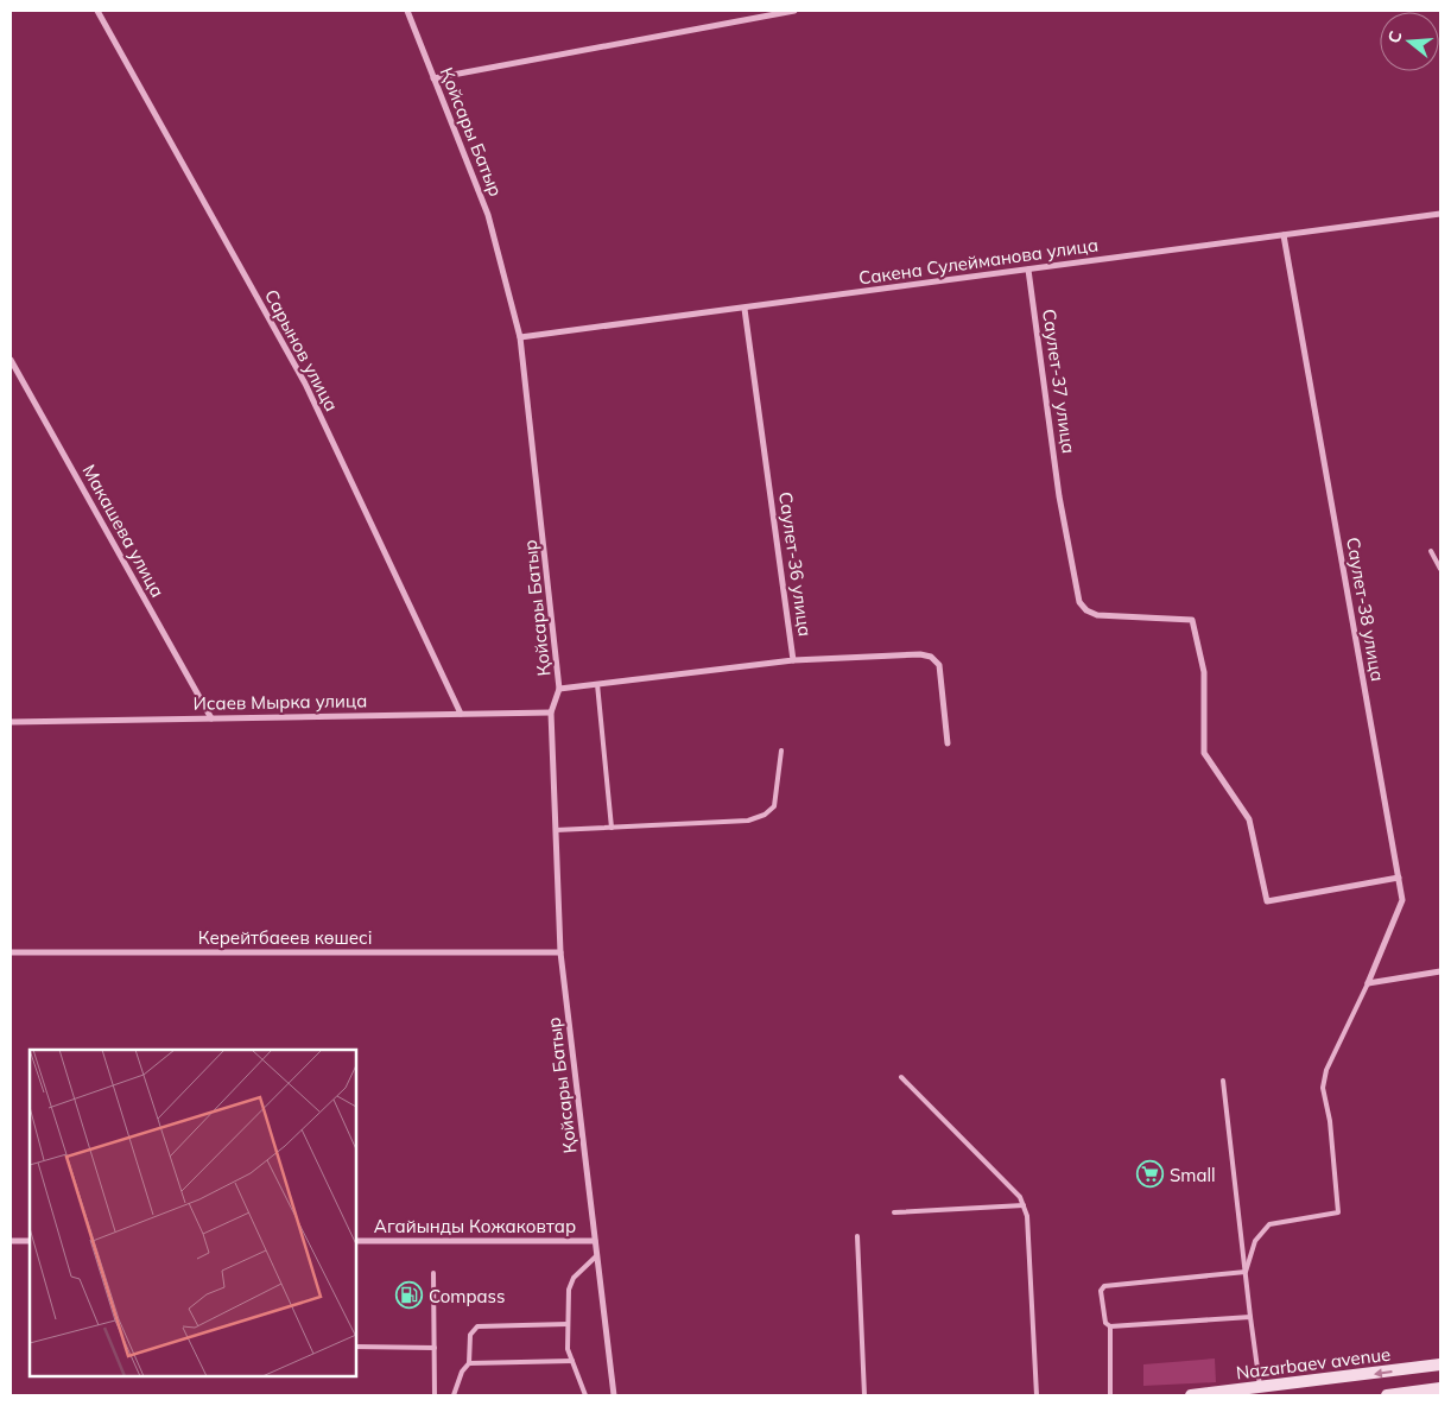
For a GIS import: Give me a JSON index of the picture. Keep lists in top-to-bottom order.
{
  "streets": {
    "main road": ["Nazarbaev avenue"],
    "street": [
      "Қойсары Батыр",
      "Сакена Сулейманова улица",
      "Сарынов улица",
      "Саулет-37 улица",
      "Макашева улица",
      "Саулет-36 улица",
      "Саулет-38 улица",
      "Исаев Мырка улица",
      "Керейтбаеев көшесі",
      "Агайынды Кожаковтар"
    ]
  },
  "crossings": [
    ["Қойсары Батыр", "Сакена Сулейманова улица"],
    ["Қойсары Батыр", "Саулет-36 улица"],
    ["Қойсары Батыр", "Исаев Мырка улица"],
    ["Қойсары Батыр", "Керейтбаеев көшесі"],
    ["Қойсары Батыр", "Агайынды Кожаковтар"],
    ["Сакена Сулейманова улица", "Саулет-37 улица"],
    ["Сакена Сулейманова улица", "Саулет-36 улица"],
    ["Сакена Сулейманова улица", "Саулет-38 улица"],
    ["Сарынов улица", "Исаев Мырка улица"],
    ["Саулет-37 улица", "Саулет-38 улица"],
    ["Макашева улица", "Исаев Мырка улица"]
  ],
  "one_way": ["Nazarbaev avenue"],
  "places": {
    "supermarket": ["Small"],
    "fuel station": ["Compass"]
  },
  "north": "left"
}
